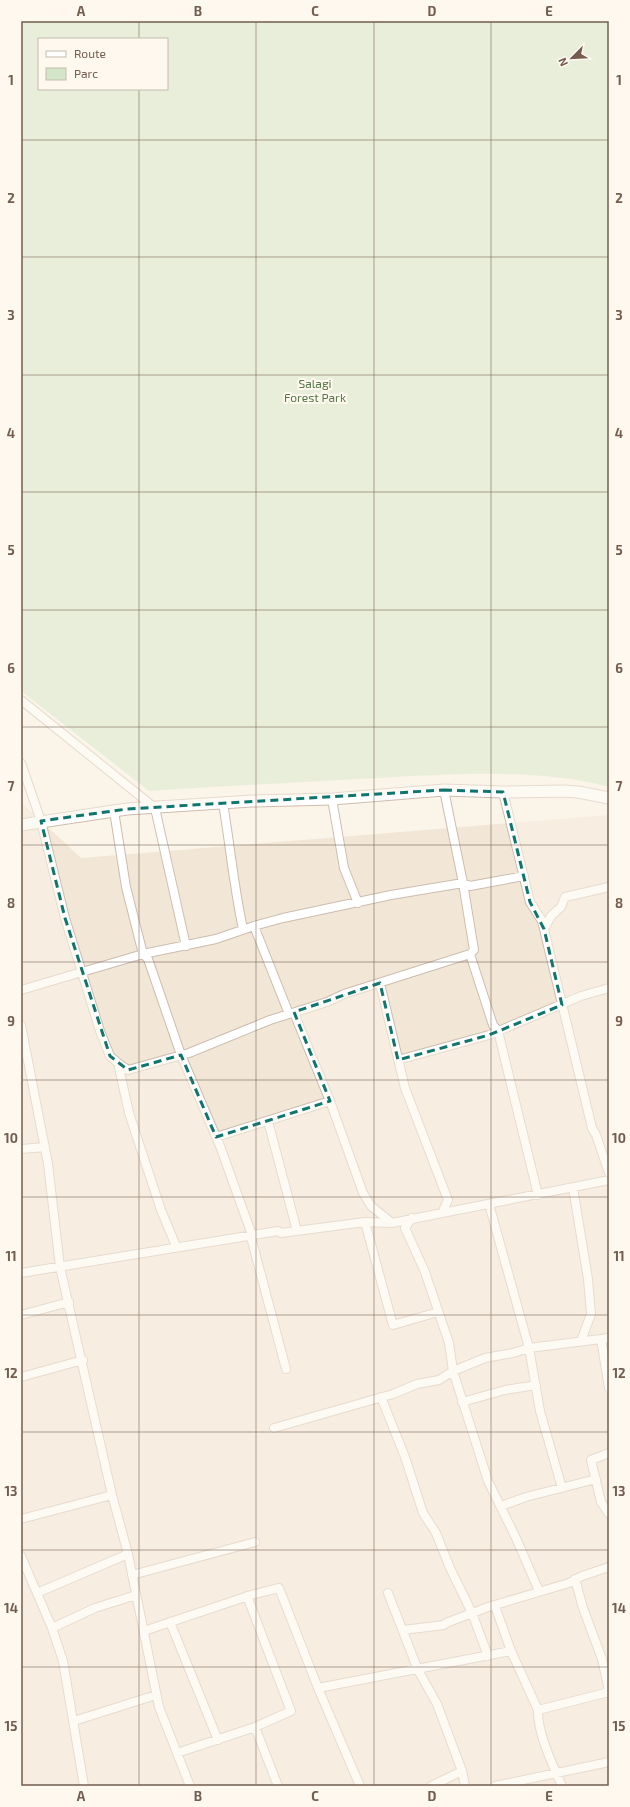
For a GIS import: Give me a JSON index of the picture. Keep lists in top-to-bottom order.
{
  "parks": ["Salagi Forest Park"],
  "legend": ["Route", "Parc"],
  "north": "bottom left",
  "grid": {
    "columns": [
      "A",
      "B",
      "C",
      "D",
      "E"
    ],
    "rows": [
      "1",
      "2",
      "3",
      "4",
      "5",
      "6",
      "7",
      "8",
      "9",
      "10",
      "11",
      "12",
      "13",
      "14",
      "15"
    ]
  }
}
